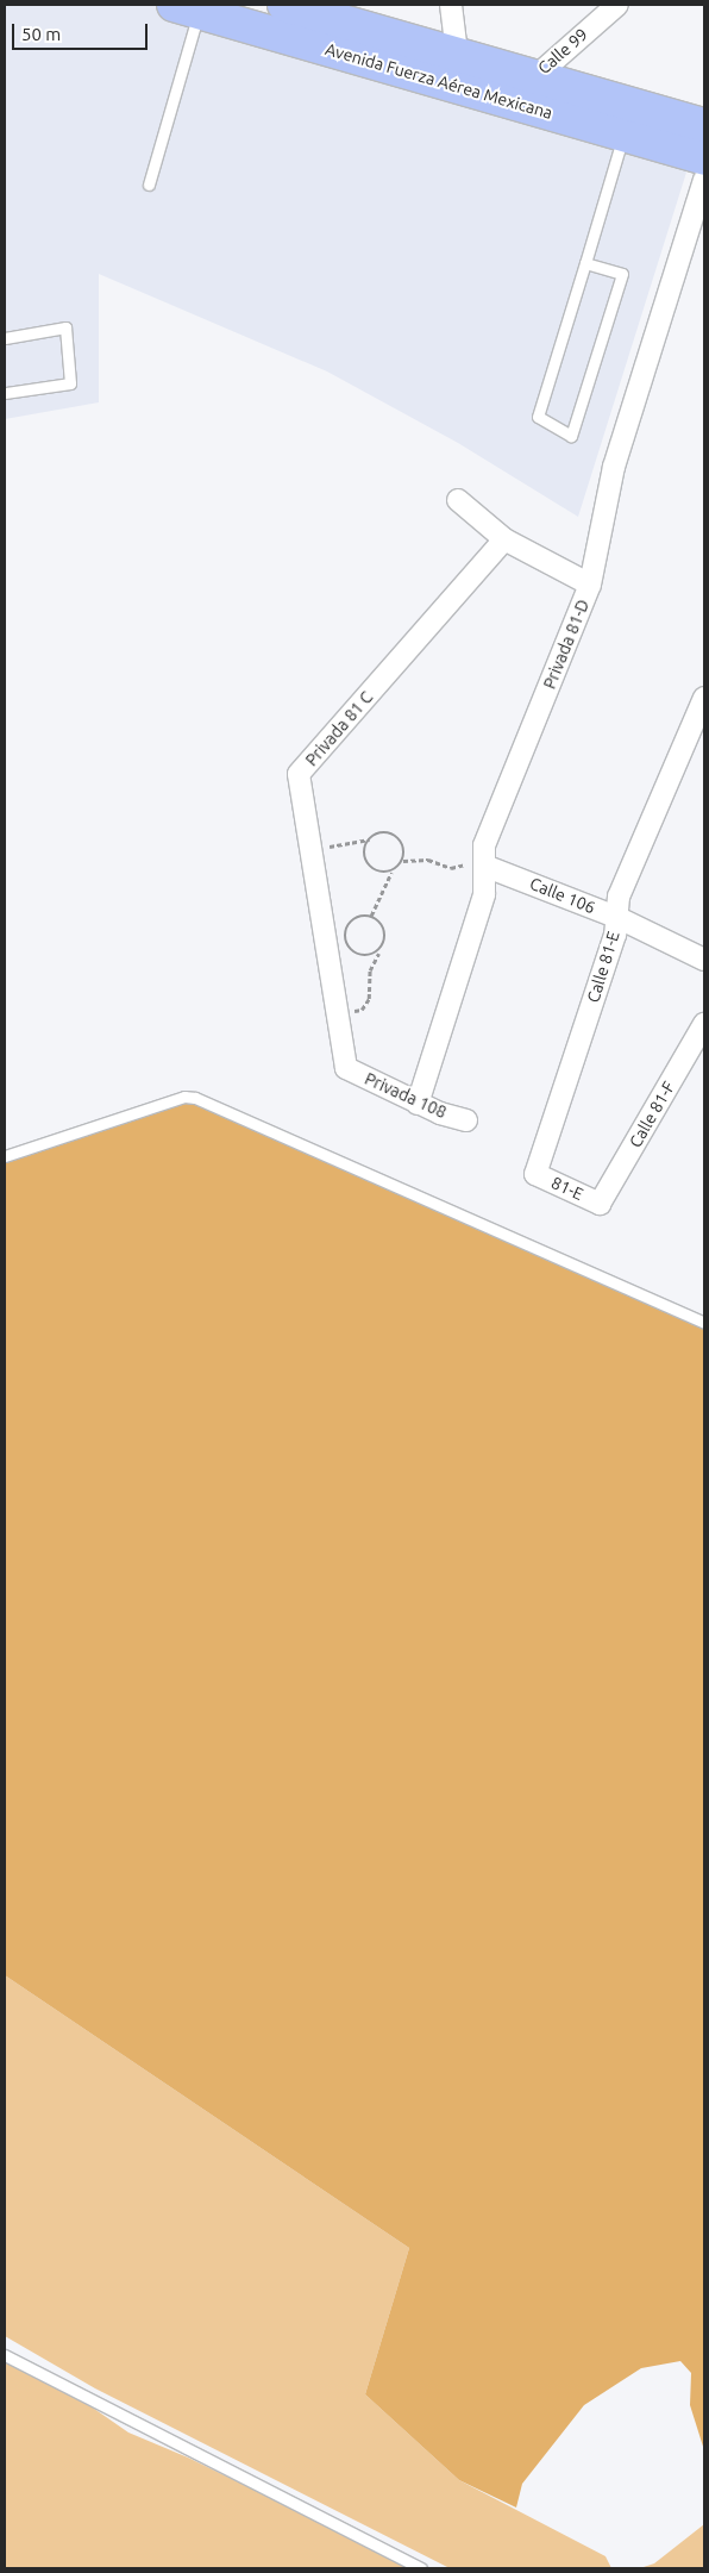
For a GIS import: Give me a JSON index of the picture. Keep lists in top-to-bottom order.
{
  "streets": {
    "main road": ["Avenida Fuerza Aérea Mexicana"],
    "street": [
      "Calle 99",
      "Privada 81-D",
      "Privada 81 C",
      "Calle 106",
      "Calle 81-E",
      "Privada 108",
      "Calle 81-F",
      "81-E"
    ]
  },
  "crossings": [
    ["Calle 99", "Avenida Fuerza Aérea Mexicana"],
    ["Privada 81-D", "Calle 106"],
    ["Privada 81-D", "Privada 108"],
    ["Privada 81 C", "Privada 108"],
    ["Calle 106", "Calle 81-E"],
    ["Calle 81-E", "81-E"],
    ["Calle 81-F", "81-E"]
  ],
  "scale_bar": "50 m"
}
